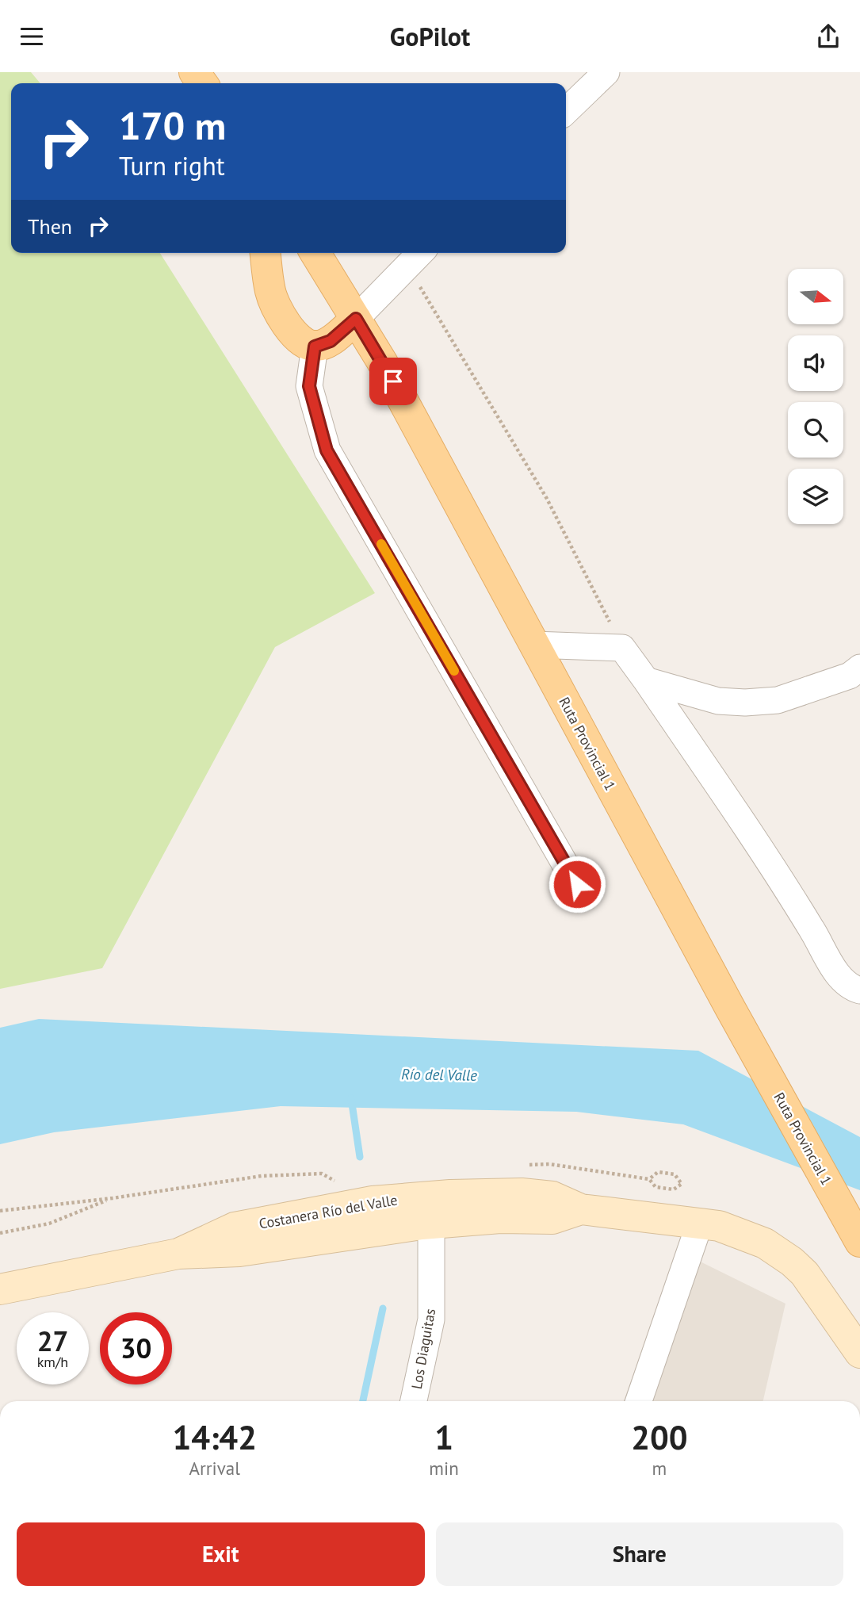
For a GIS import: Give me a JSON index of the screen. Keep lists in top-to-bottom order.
{
  "streets": {
    "main road": ["Ruta Provincial 1", "Costanera Río del Valle"],
    "street": ["Los Diaguitas"]
  },
  "crossings": [
    ["Costanera Río del Valle", "Los Diaguitas"]
  ],
  "water": ["Río del Valle"],
  "north": "right",
  "page": {
    "header": "GoPilot",
    "turn": ["170 m", "Turn right"],
    "then": "Then",
    "speed": "27 km/h",
    "limit": "30",
    "eta": [
      "14:42",
      "Arrival",
      "1",
      "min",
      "200",
      "m"
    ],
    "buttons": ["Exit", "Share"]
  }
}
